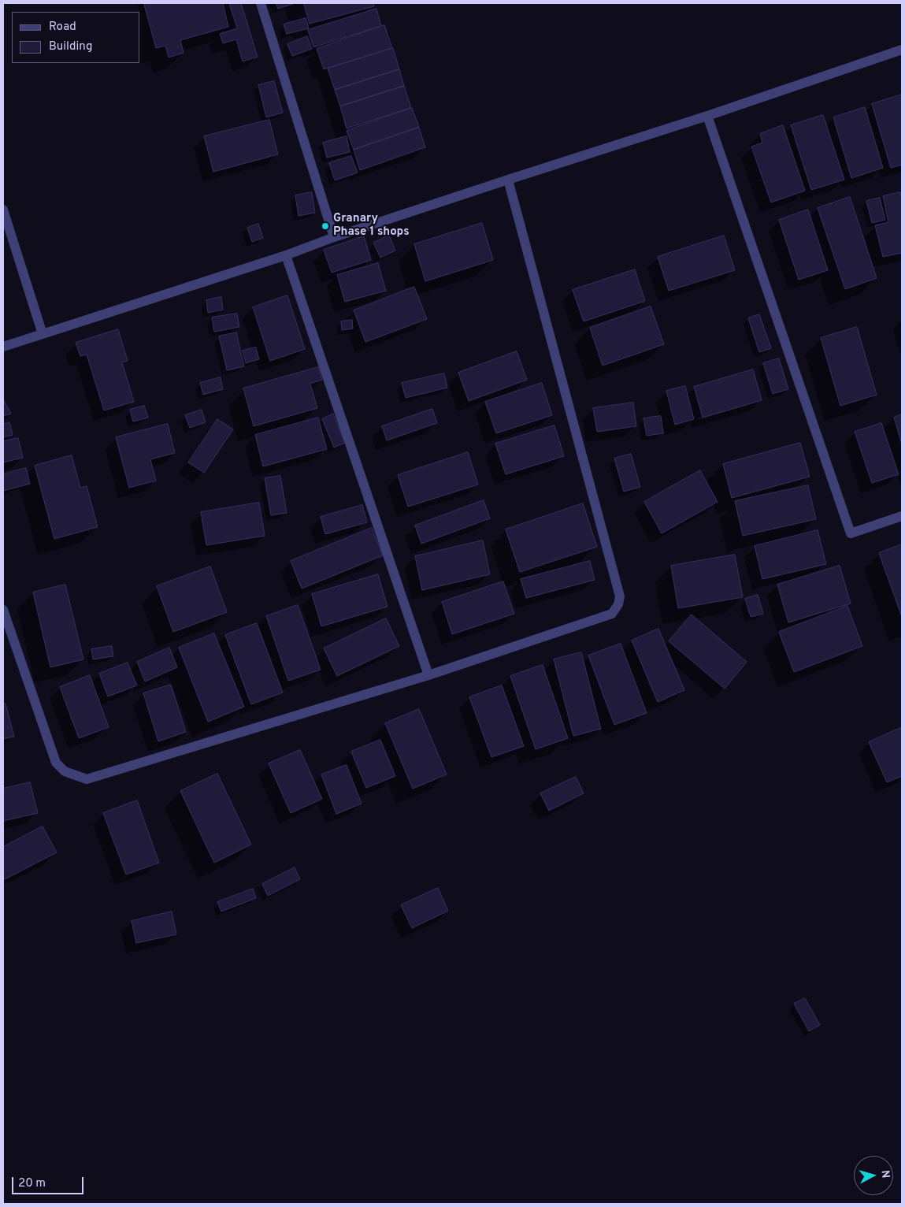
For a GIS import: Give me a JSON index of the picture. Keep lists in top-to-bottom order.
{
  "places": ["Granary Phase 1 shops"],
  "legend": ["Road", "Building"],
  "scale_bar": "20 m",
  "north": "right"
}
